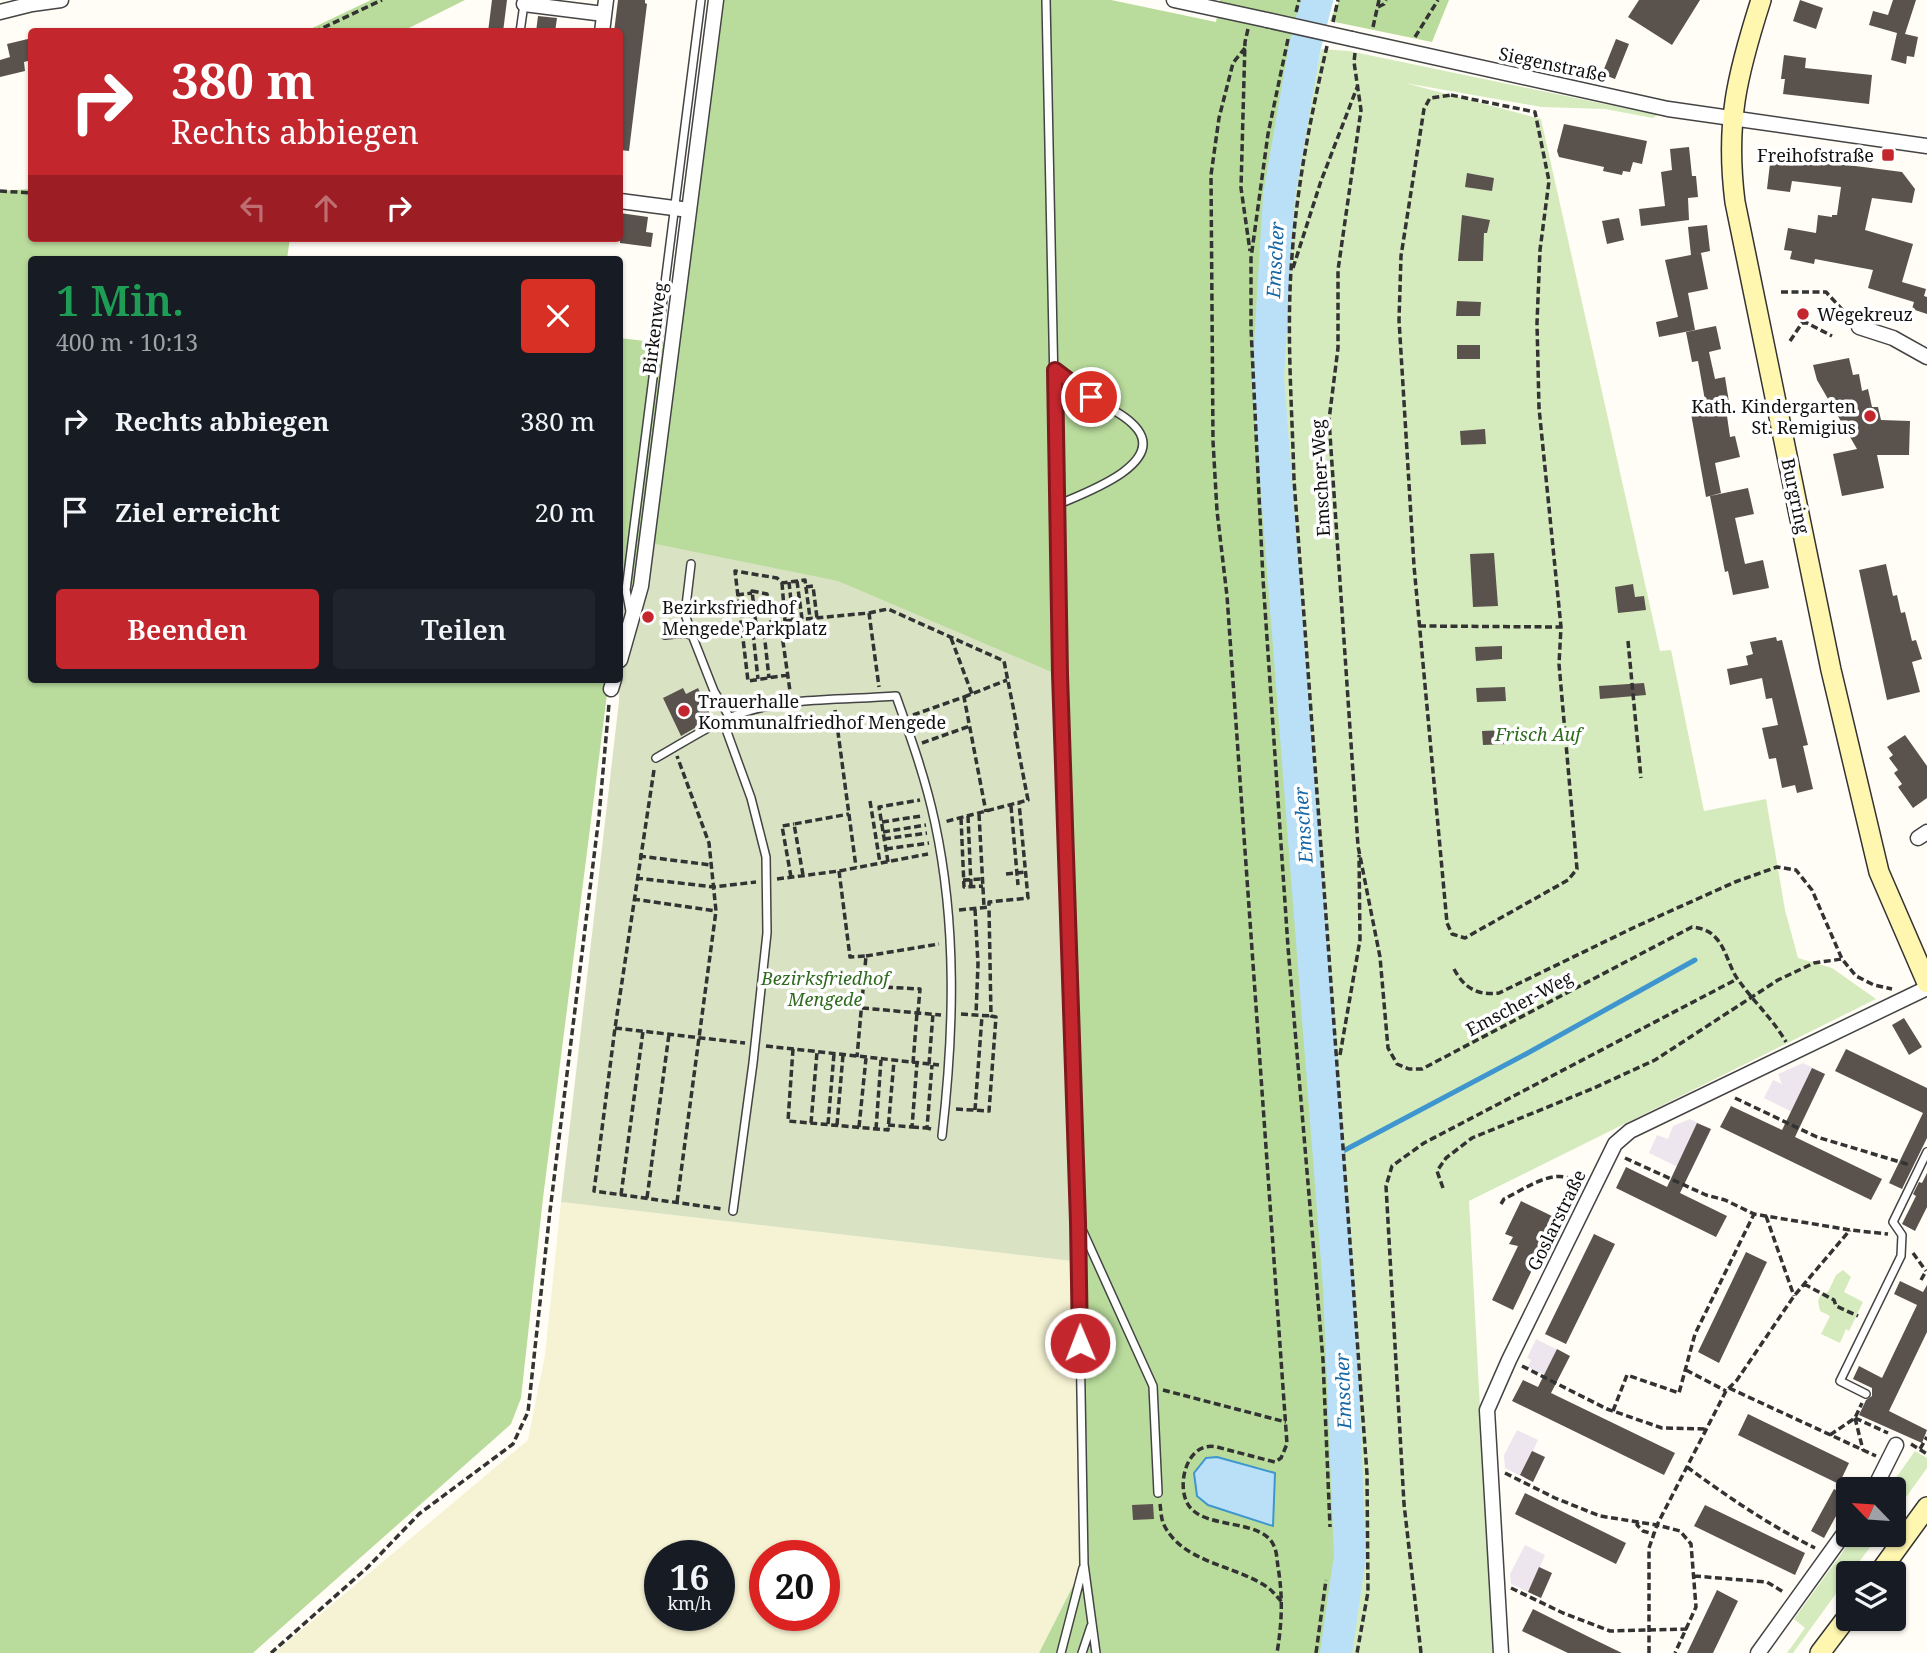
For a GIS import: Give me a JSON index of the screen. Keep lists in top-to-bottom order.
{
  "streets": {
    "main road": ["Burgring"],
    "street": ["Siegenstraße", "Birkenweg", "Goslarstraße"],
    "path": ["Emscher-Weg"]
  },
  "crossings": [
    ["Siegenstraße", "Burgring"],
    ["Emscher-Weg", "Goslarstraße"],
    ["Burgring", "Goslarstraße"]
  ],
  "water": ["Emscher"],
  "parks": ["Frisch Auf", "Bezirksfriedhof Mengede"],
  "places": {
    "transit": ["Freihofstraße"],
    "other": [
      "Wegekreuz",
      "Kath. Kindergarten St. Remigius",
      "Bezirksfriedhof Mengede Parkplatz",
      "Trauerhalle Kommunalfriedhof Mengede"
    ]
  },
  "north": "top left",
  "page": {
    "turn": ["380 m", "Rechts abbiegen"],
    "heading": ["1 Min.", "400 m · 10:13"],
    "list": [
      {
        "name": "Rechts abbiegen",
        "value": "380 m"
      },
      {
        "name": "Ziel erreicht",
        "value": "20 m"
      }
    ],
    "buttons": ["Beenden", "Teilen"],
    "speed": "16 km/h",
    "limit": "20"
  }
}
